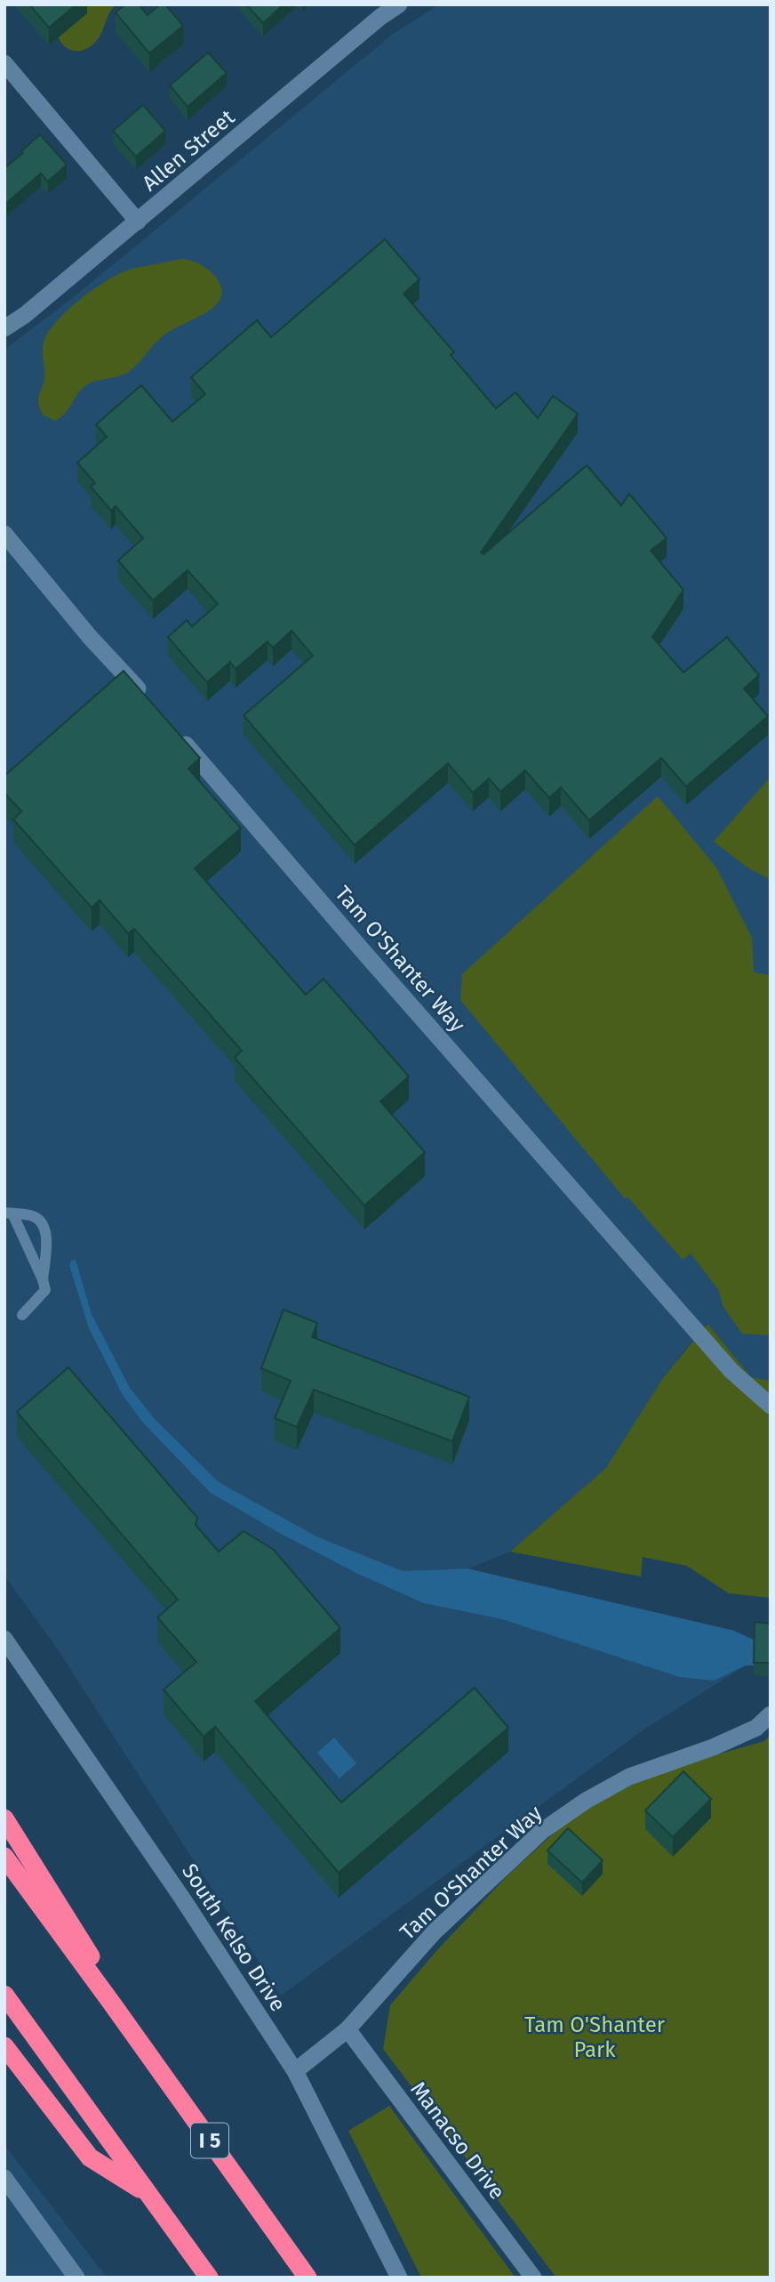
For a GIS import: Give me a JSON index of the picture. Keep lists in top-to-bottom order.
{
  "streets": {
    "highway": ["I 5"],
    "street": [
      "Allen Street",
      "Tam O'Shanter Way",
      "South Kelso Drive",
      "Manacso Drive"
    ]
  },
  "crossings": [
    ["Tam O'Shanter Way", "South Kelso Drive"],
    ["Tam O'Shanter Way", "Manacso Drive"]
  ],
  "parks": ["Tam O'Shanter Park"]
}
